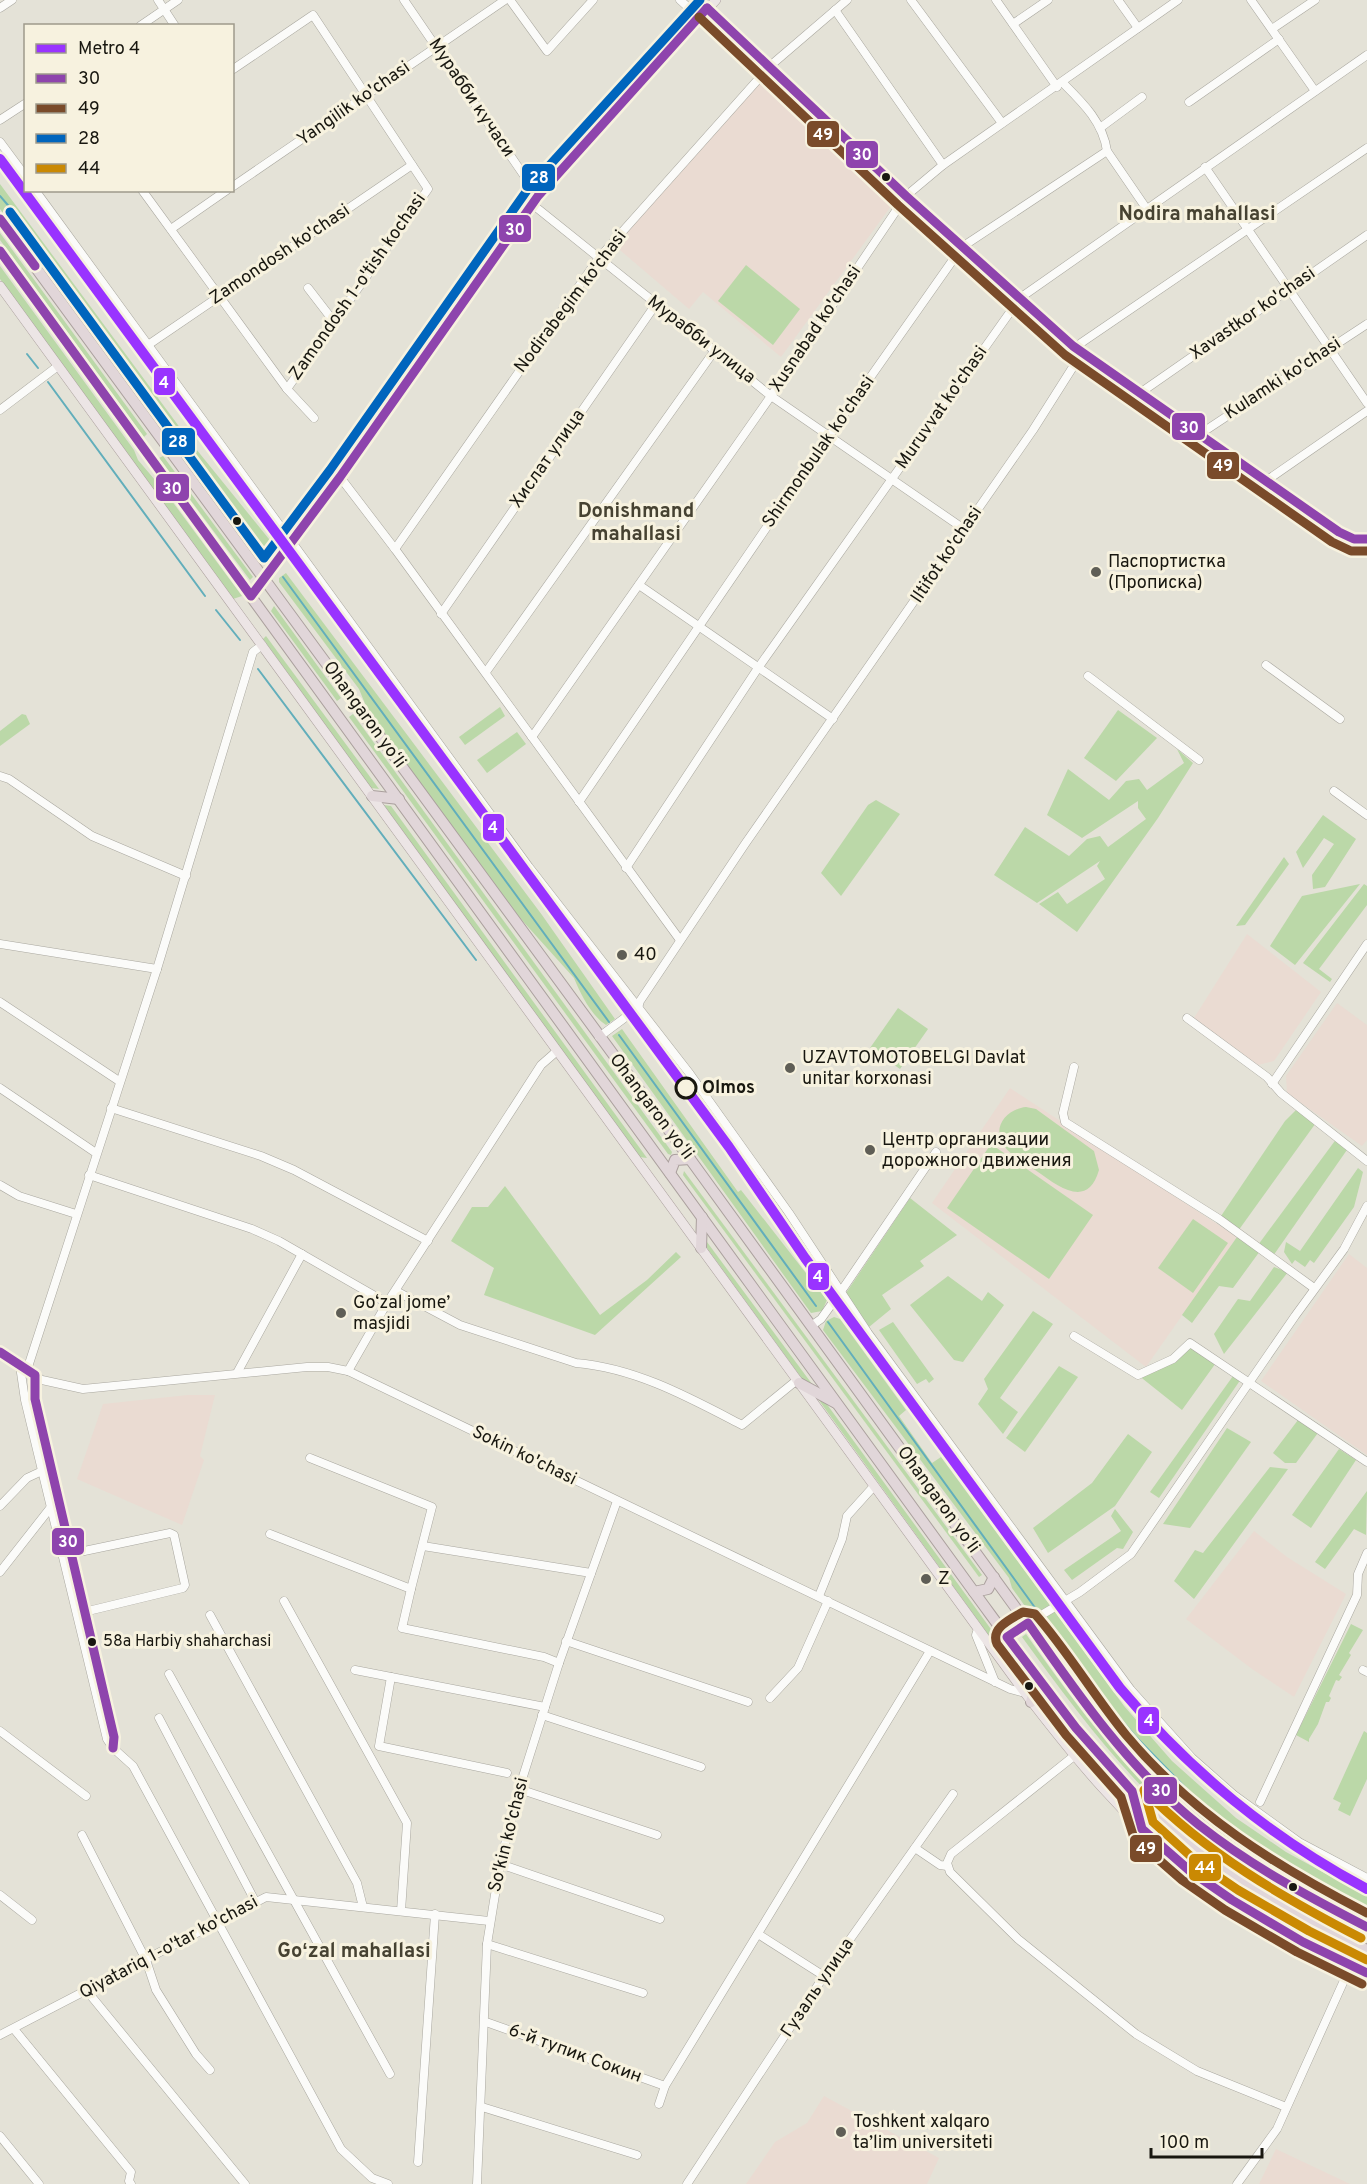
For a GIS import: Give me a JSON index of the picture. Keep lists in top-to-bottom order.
{
  "streets": {
    "highway": ["Ohangaron yoʻli"],
    "street": [
      "Мурабби кучаси",
      "Yangilik ko'chasi",
      "Zamondosh ko'chasi",
      "Zamondosh 1-o'tish kochasi",
      "Nodirabegim ko'chasi",
      "Xavastkor ko'chasi",
      "Xusnabad ko'chasi",
      "Мурабби улица",
      "Kulamki ko'chasi",
      "Muruvvat ko'chasi",
      "Shirmonbulak ko'chasi",
      "Хислат улица",
      "Iltifot ko'chasi",
      "Sokin ko'chasi",
      "So'kin ko'chasi",
      "Qiyatariq 1-o'tar ko'chasi",
      "Гузаль улица",
      "6-й тупик Сокин"
    ]
  },
  "crossings": [
    ["Мурабби кучаси", "Yangilik ko'chasi"],
    ["Мурабби кучаси", "Мурабби улица"],
    ["Yangilik ko'chasi", "Zamondosh 1-o'tish kochasi"],
    ["Zamondosh ko'chasi", "Zamondosh 1-o'tish kochasi"],
    ["Nodirabegim ko'chasi", "Мурабби улица"],
    ["Xusnabad ko'chasi", "Мурабби улица"],
    ["Мурабби улица", "Muruvvat ko'chasi"],
    ["Мурабби улица", "Shirmonbulak ko'chasi"],
    ["Мурабби улица", "Хислат улица"],
    ["Мурабби улица", "Iltifot ko'chasi"],
    ["Iltifot ko'chasi", "Ohangaron yoʻli"],
    ["Sokin ko'chasi", "So'kin ko'chasi"],
    ["So'kin ko'chasi", "Qiyatariq 1-o'tar ko'chasi"],
    ["So'kin ko'chasi", "6-й тупик Сокин"]
  ],
  "districts": ["Nodira mahallasi", "Donishmand mahallasi", "Goʻzal mahallasi"],
  "places": [
    "Паспортистка (Прописка)",
    "40",
    "UZAVTOMOTOBELGI Davlat unitar korxonasi",
    "Olmos",
    "Центр организации дорожного движения",
    "Go‘zal jome’ masjidi",
    "Z",
    "58a Harbiy shaharchasi",
    "Toshkent xalqaro ta’lim universiteti"
  ],
  "lines": [
    "transit line 28",
    "transit line 30",
    "transit line 49",
    "metro line 4",
    "transit line 44"
  ],
  "legend": [
    "Metro 4",
    "30",
    "49",
    "28",
    "44"
  ],
  "scale_bar": "100 m"
}
